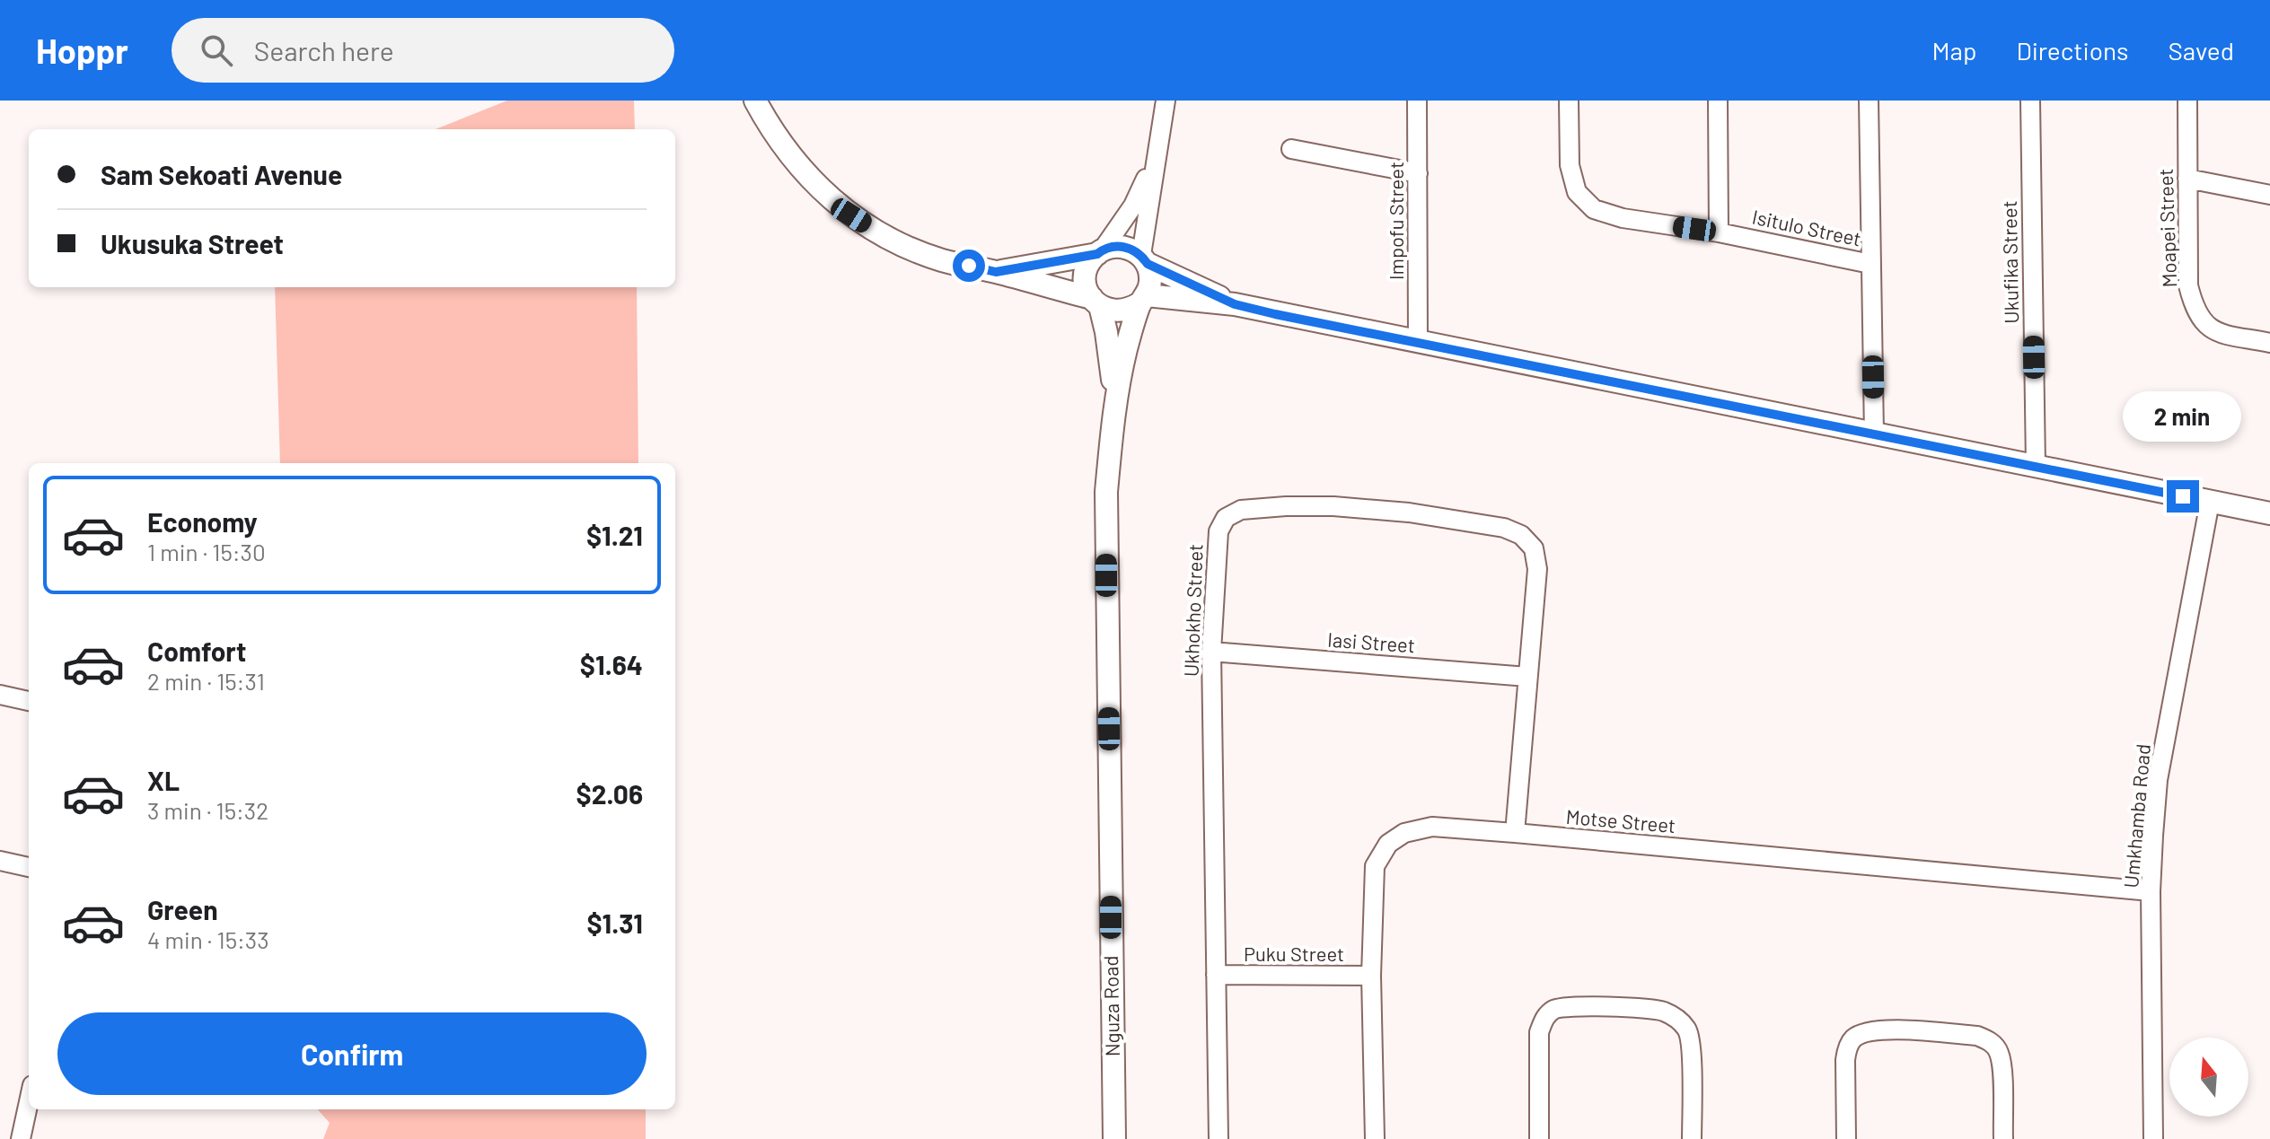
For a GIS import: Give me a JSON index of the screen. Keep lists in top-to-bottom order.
{
  "streets": {
    "street": [
      "Impofu Street",
      "Isitulo Street",
      "Moapei Street",
      "Ukufika Street",
      "Ukhokho Street",
      "Iasi Street",
      "Umkhamba Road",
      "Motse Street",
      "Puku Street",
      "Nguza Road"
    ]
  },
  "crossings": [
    ["Ukhokho Street", "Iasi Street"],
    ["Ukhokho Street", "Motse Street"],
    ["Ukhokho Street", "Puku Street"],
    ["Umkhamba Road", "Motse Street"],
    ["Motse Street", "Puku Street"]
  ],
  "north": "top",
  "page": {
    "header": "Hoppr",
    "search": "Search here",
    "nav": ["Map", "Directions", "Saved"],
    "banner": ["Sam Sekoati Avenue", "Ukusuka Street"],
    "bubble": "2 min",
    "list": [
      {
        "name": "Economy",
        "note": "1 min · 15:30",
        "value": "$1.21"
      },
      {
        "name": "Comfort",
        "note": "2 min · 15:31",
        "value": "$1.64"
      },
      {
        "name": "XL",
        "note": "3 min · 15:32",
        "value": "$2.06"
      },
      {
        "name": "Green",
        "note": "4 min · 15:33",
        "value": "$1.31"
      }
    ],
    "buttons": "Confirm"
  }
}
